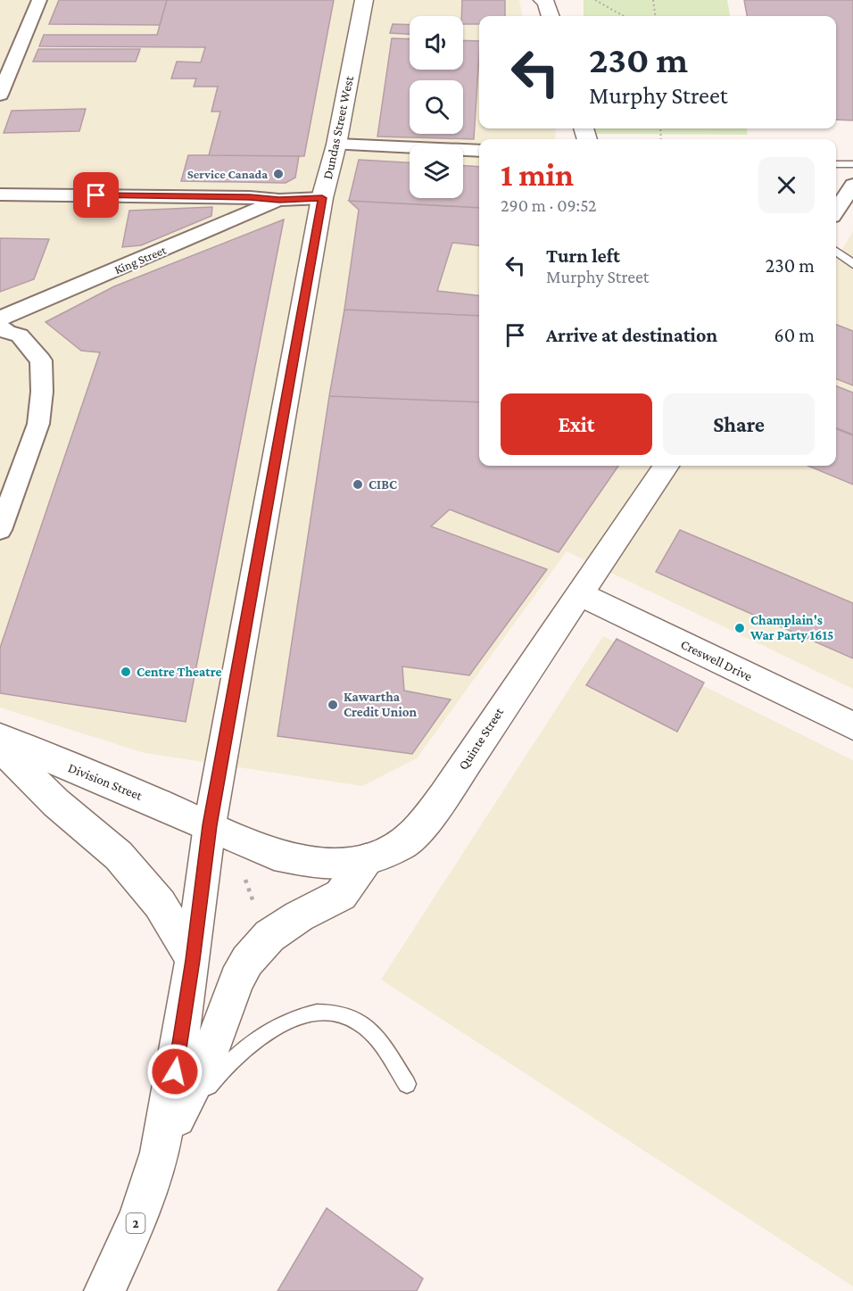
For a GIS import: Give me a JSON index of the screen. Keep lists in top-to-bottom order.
{
  "streets": {
    "main road": [
      "Dundas Street West",
      "Creswell Drive",
      "Quinte Street",
      "Division Street",
      "2"
    ],
    "street": ["King Street"]
  },
  "crossings": [
    ["Dundas Street West", "Quinte Street"],
    ["Dundas Street West", "Division Street"],
    ["Creswell Drive", "Quinte Street"],
    ["Quinte Street", "Division Street"]
  ],
  "places": [
    "Service Canada",
    "CIBC",
    "Champlain's War Party 1615",
    "Centre Theatre",
    "Kawartha Credit Union"
  ],
  "page": {
    "turn": ["230 m", "Murphy Street"],
    "heading": ["1 min", "290 m · 09:52"],
    "list": [
      {
        "name": "Turn left",
        "note": "Murphy Street",
        "value": "230 m"
      },
      {
        "name": "Arrive at destination",
        "value": "60 m"
      }
    ],
    "buttons": ["Exit", "Share"]
  }
}
